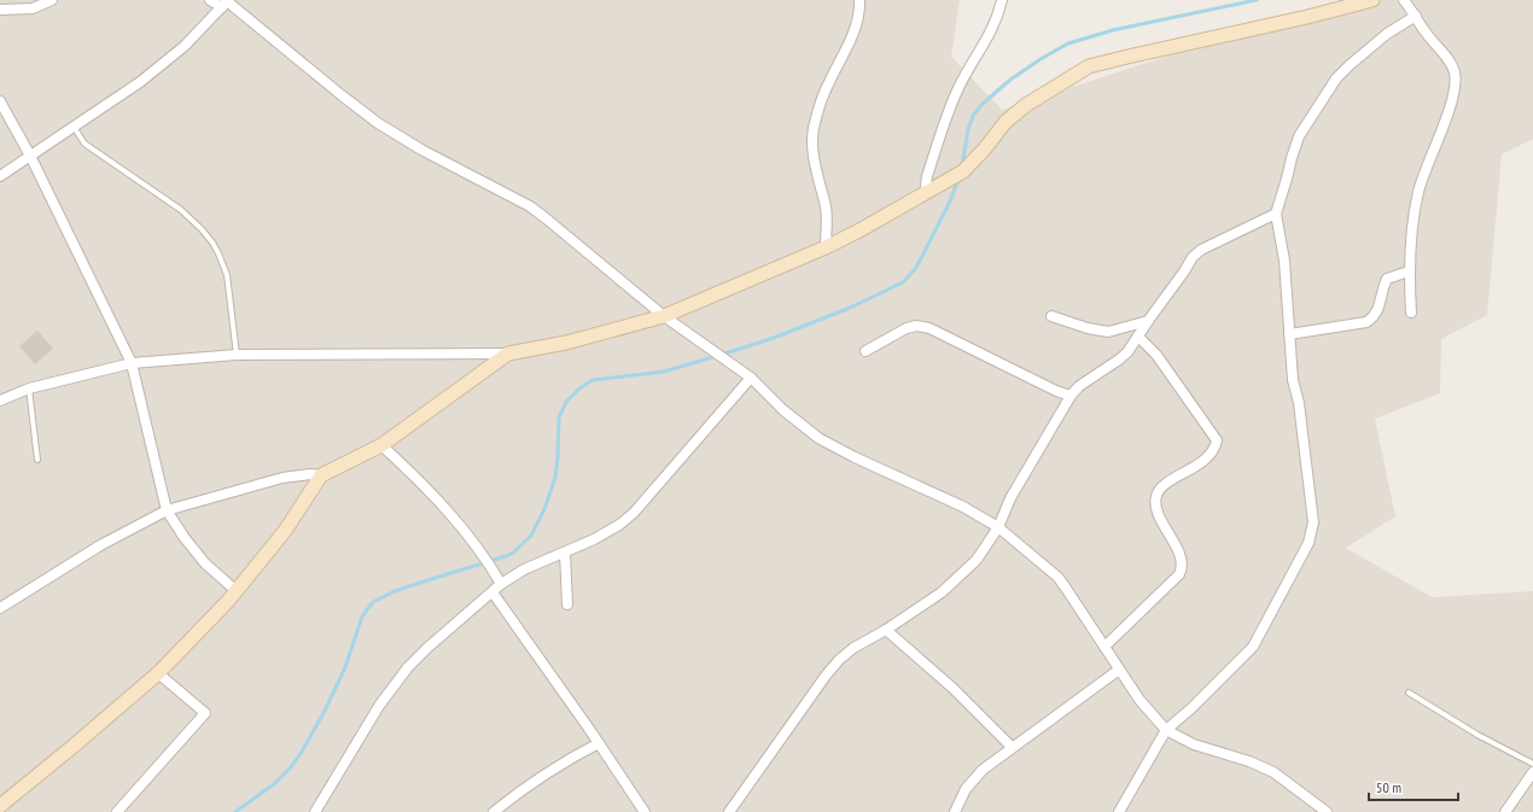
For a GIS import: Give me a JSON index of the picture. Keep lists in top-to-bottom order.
{
  "scale_bar": "50 m"
}
